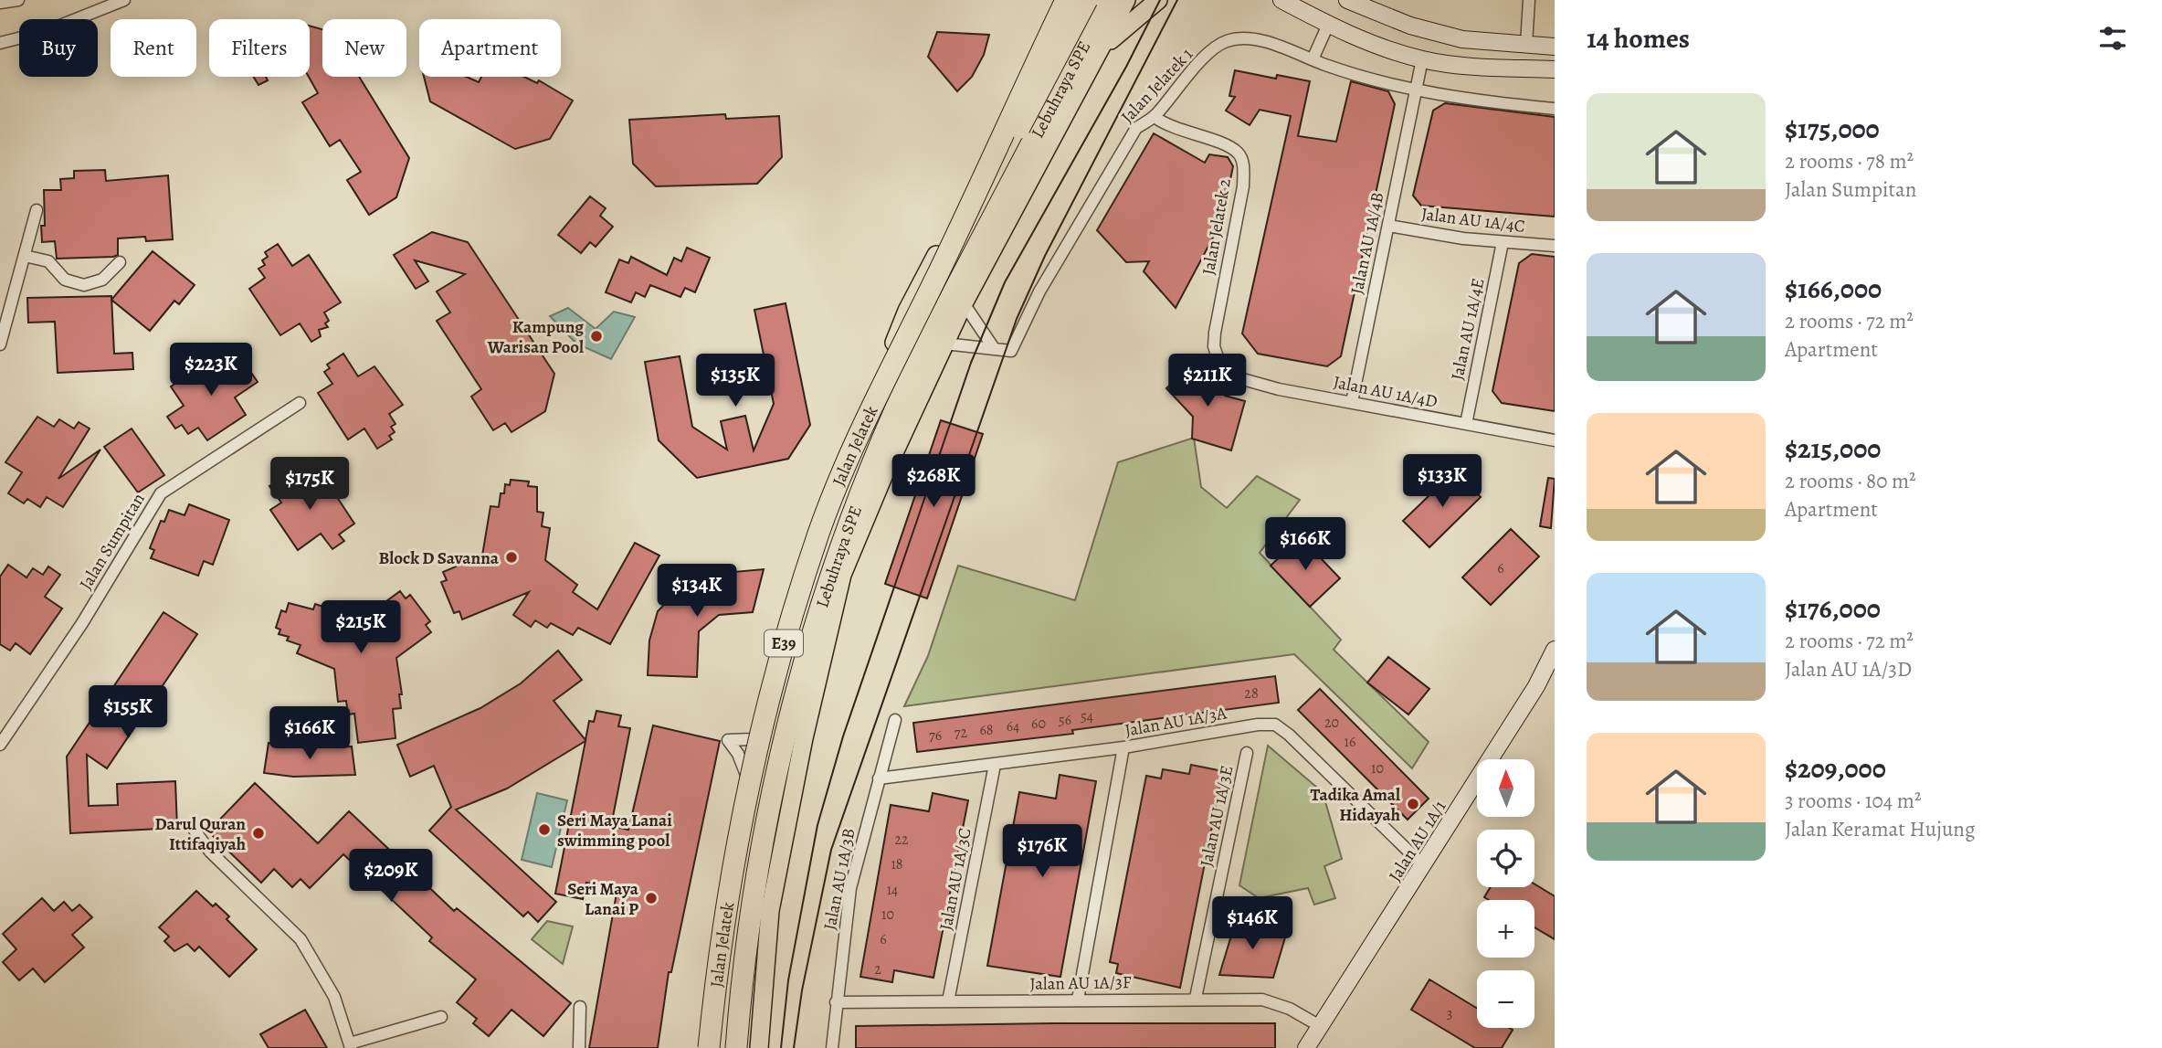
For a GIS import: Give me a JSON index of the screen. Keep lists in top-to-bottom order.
{
  "streets": {
    "highway": ["Lebuhraya SPE", "E39"],
    "main road": ["Jalan Jelatek", "Jalan AU 1A/1"],
    "street": [
      "Jalan Jelatek 1",
      "Jalan AU 1A/4C",
      "Jalan Jelatek 2",
      "Jalan AU 1A/4B",
      "Jalan AU 1A/4E",
      "Jalan AU 1A/4D",
      "Jalan Sumpitan",
      "Jalan AU 1A/3A",
      "Jalan AU 1A/3E",
      "Jalan AU 1A/3B",
      "Jalan AU 1A/3C",
      "Jalan AU 1A/3F"
    ]
  },
  "crossings": [
    ["Jalan Jelatek 1", "Jalan Jelatek 2"],
    ["Jalan Jelatek 1", "Jalan AU 1A/4B"],
    ["Lebuhraya SPE", "Jalan Jelatek"],
    ["Jalan AU 1A/4C", "Jalan AU 1A/4B"],
    ["Jalan AU 1A/4C", "Jalan AU 1A/4E"],
    ["Jalan Jelatek 2", "Jalan AU 1A/4D"],
    ["Jalan AU 1A/4B", "Jalan AU 1A/4D"],
    ["Jalan AU 1A/4E", "Jalan AU 1A/4D"],
    ["Jalan AU 1A/3A", "Jalan AU 1A/1"],
    ["Jalan AU 1A/3A", "Jalan AU 1A/3B"],
    ["Jalan AU 1A/3A", "Jalan AU 1A/3C"],
    ["Jalan AU 1A/3E", "Jalan AU 1A/3F"],
    ["Jalan AU 1A/1", "Jalan AU 1A/3F"],
    ["Jalan AU 1A/3B", "Jalan AU 1A/3F"],
    ["Jalan AU 1A/3C", "Jalan AU 1A/3F"]
  ],
  "places": [
    "Kampung Warisan Pool",
    "Block D Savanna",
    "Tadika Amal Hidayah",
    "Seri Maya Lanai swimming pool",
    "Darul Quran Ittifaqiyah",
    "Seri Maya Lanai P"
  ],
  "house_numbers": [
    "6",
    "28",
    "54",
    "56",
    "20",
    "60",
    "64",
    "68",
    "72",
    "76",
    "16",
    "10",
    "22",
    "18",
    "14",
    "10",
    "6",
    "2",
    "3"
  ],
  "north": "top",
  "page": {
    "heading": "14 homes",
    "chip": [
      "Buy",
      "Rent",
      "Filters",
      "New",
      "Apartment"
    ],
    "list": [
      {
        "name": "$175,000",
        "note": "2 rooms · 78 m² · Jalan Sumpitan"
      },
      {
        "name": "$166,000",
        "note": "2 rooms · 72 m² · Apartment"
      },
      {
        "name": "$215,000",
        "note": "2 rooms · 80 m² · Apartment"
      },
      {
        "name": "$176,000",
        "note": "2 rooms · 72 m² · Jalan AU 1A/3D"
      },
      {
        "name": "$209,000",
        "note": "3 rooms · 104 m² · Jalan Keramat Hujung"
      }
    ],
    "price": [
      "$223K",
      "$135K",
      "$211K",
      "$268K",
      "$133K",
      "$175K",
      "$166K",
      "$134K",
      "$215K",
      "$155K",
      "$166K",
      "$176K",
      "$209K",
      "$146K"
    ],
    "map_buttons": ["+", "−"]
  }
}
